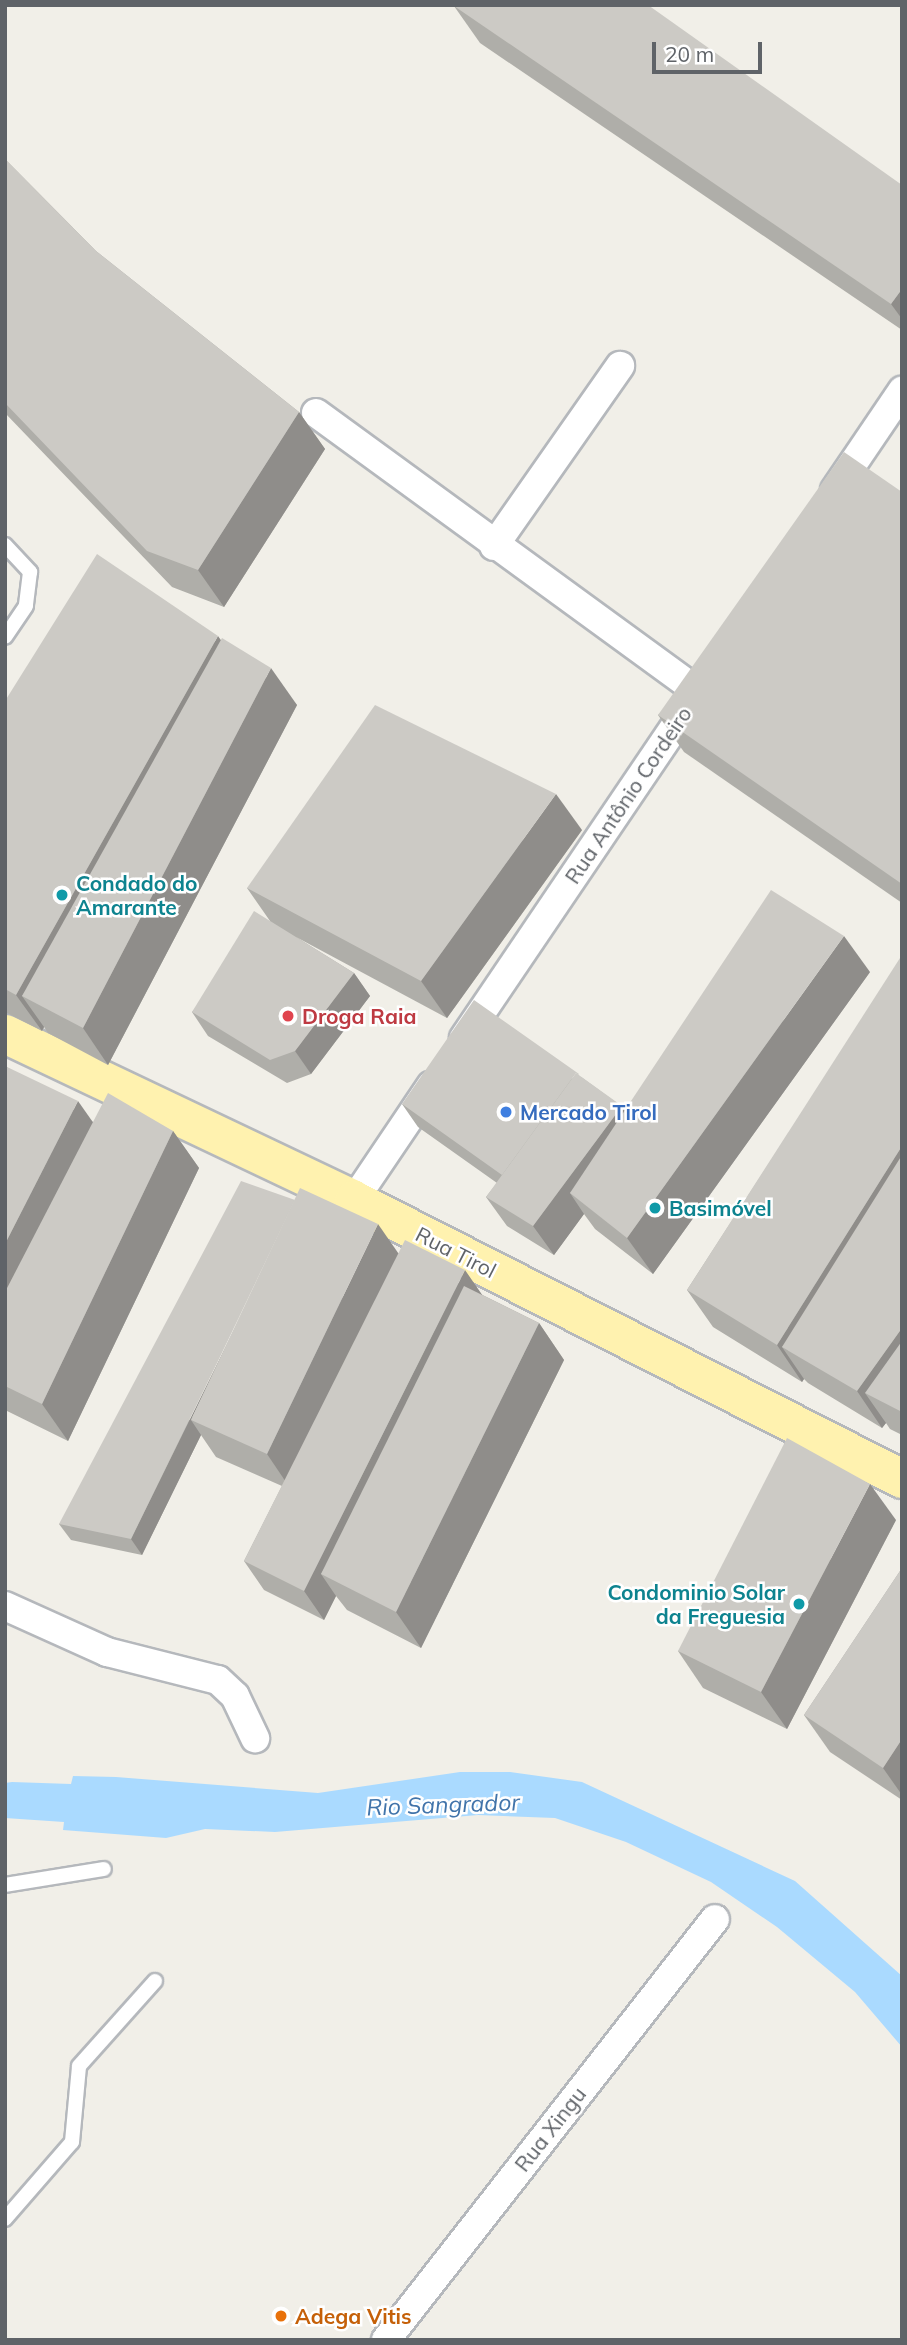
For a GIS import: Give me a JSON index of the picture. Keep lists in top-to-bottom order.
{
  "streets": {
    "main road": ["Rua Tirol"],
    "street": ["Rua Antônio Cordeiro", "Rua Xingu"]
  },
  "crossings": [
    ["Rua Antônio Cordeiro", "Rua Tirol"]
  ],
  "water": ["Rio Sangrador"],
  "places": [
    "Condado do Amarante",
    "Droga Raia",
    "Mercado Tirol",
    "Basimóvel",
    "Condominio Solar da Freguesia",
    "Adega Vitis"
  ],
  "scale_bar": "20 m"
}
